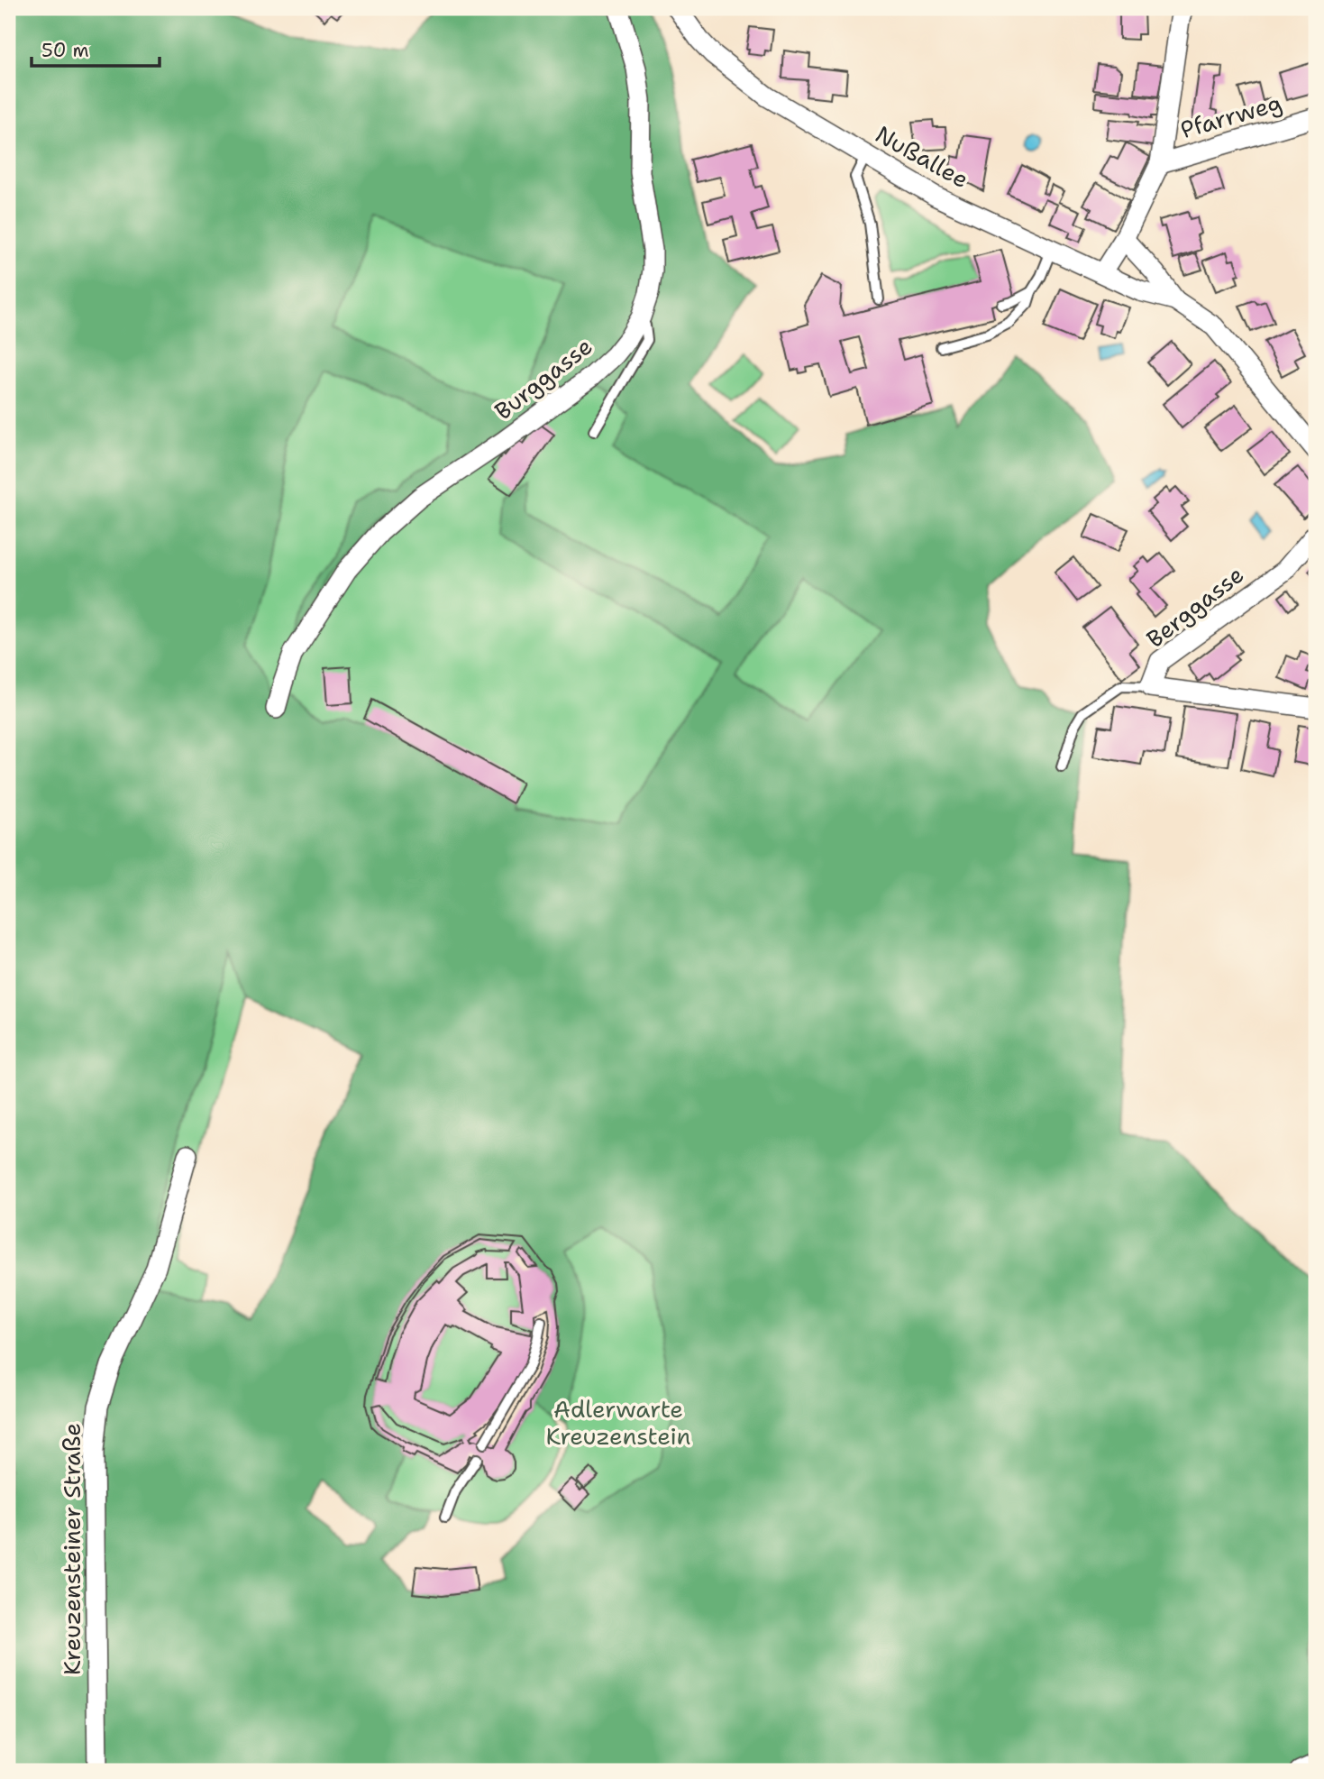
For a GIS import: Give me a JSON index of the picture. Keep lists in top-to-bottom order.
{
  "streets": {
    "street": [
      "Pfarrweg",
      "Nußallee",
      "Burggasse",
      "Berggasse",
      "Kreuzensteiner Straße"
    ]
  },
  "parks": ["Adlerwarte Kreuzenstein"],
  "scale_bar": "50 m"
}
